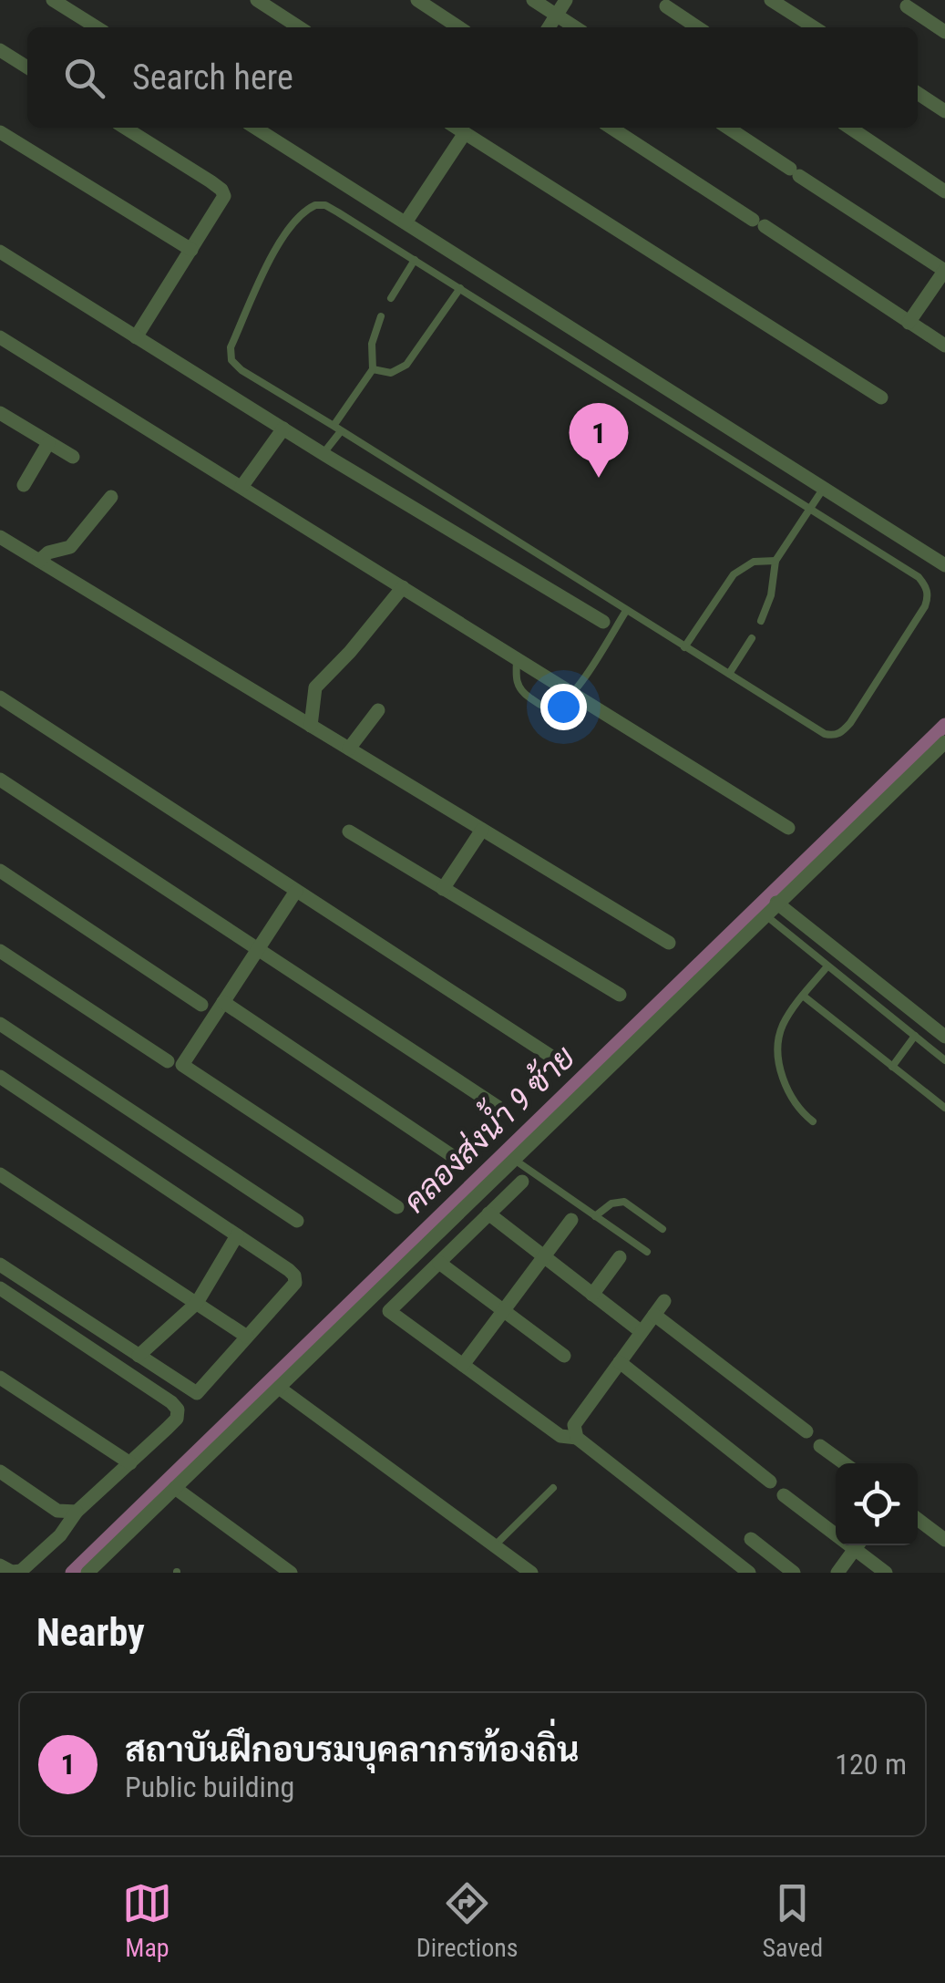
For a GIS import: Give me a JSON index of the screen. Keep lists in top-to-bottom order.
{
  "water": ["คลองส่งน้ำ 9 ซ้าย"],
  "page": {
    "search": "Search here",
    "pins": "1",
    "heading": "Nearby",
    "list": [
      {
        "mark": "1",
        "name": "สถาบันฝึกอบรมบุคลากรท้องถิ่น",
        "note": "Public building",
        "value": "120 m"
      }
    ],
    "nav": ["Map", "Directions", "Saved"]
  }
}
